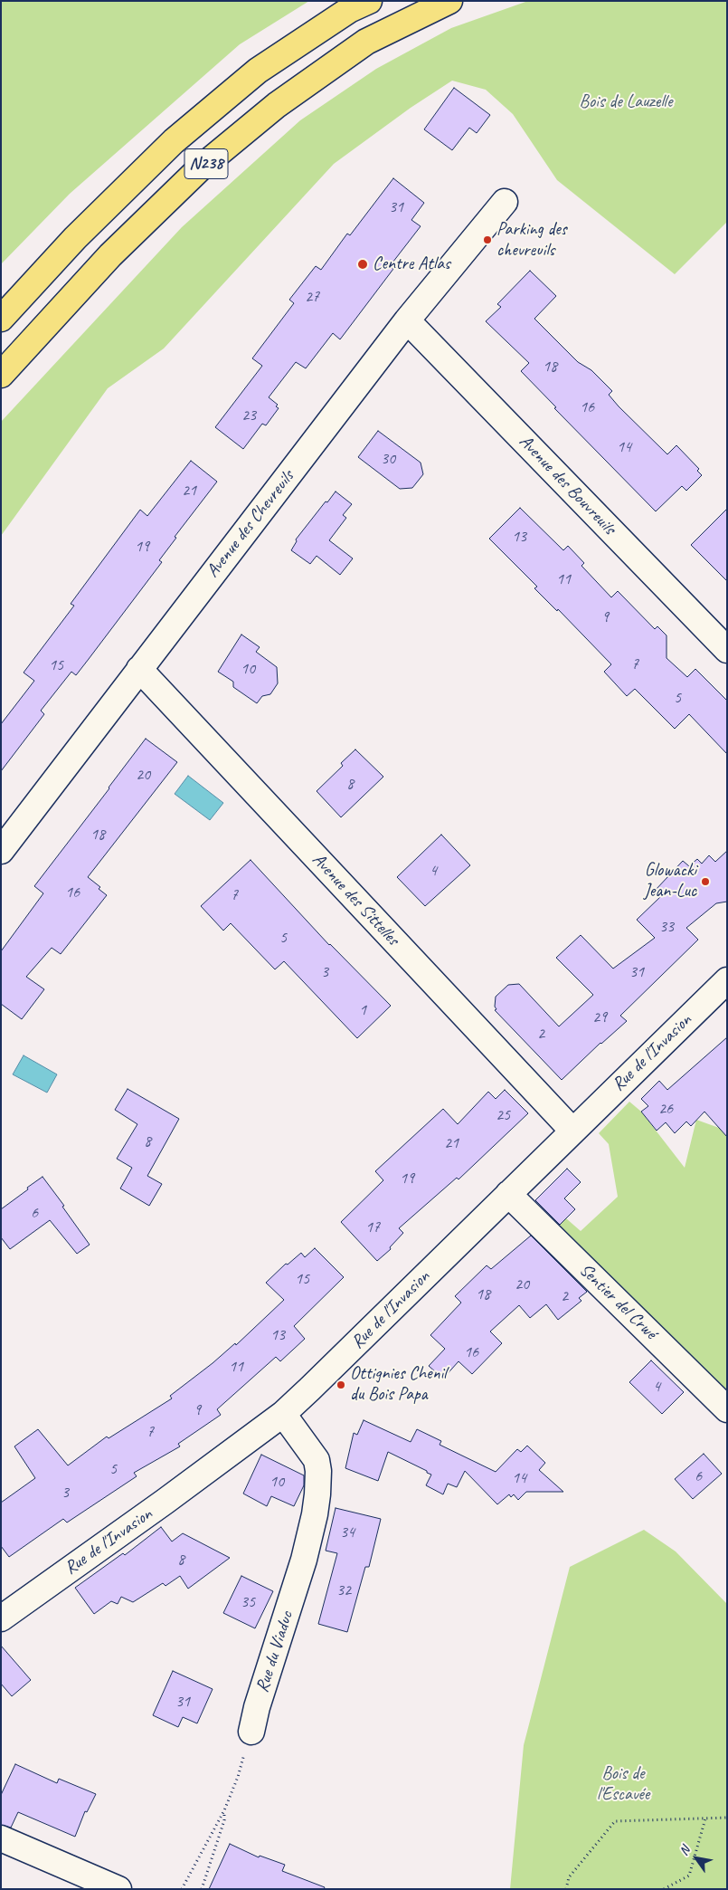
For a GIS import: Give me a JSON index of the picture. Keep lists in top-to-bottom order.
{
  "streets": {
    "highway": ["N238"],
    "street": [
      "Avenue des Bouvreuils",
      "Avenue des Chevreuils",
      "Avenue des Sittelles",
      "Rue de l'Invasion",
      "Sentier del Crwé",
      "Rue du Viaduc"
    ]
  },
  "crossings": [
    ["Avenue des Bouvreuils", "Avenue des Chevreuils"],
    ["Avenue des Chevreuils", "Avenue des Sittelles"],
    ["Avenue des Sittelles", "Rue de l'Invasion"],
    ["Rue de l'Invasion", "Sentier del Crwé"],
    ["Rue de l'Invasion", "Rue du Viaduc"]
  ],
  "parks": ["Bois de Lauzelle", "Bois de l'Escavée"],
  "places": [
    "Parking des chevreuils",
    "Centre Atlas",
    "Glowacki Jean-Luc",
    "Ottignies Chenil du Bois Papa"
  ],
  "house_numbers": [
    "31",
    "27",
    "18",
    "16",
    "23",
    "14",
    "30",
    "21",
    "13",
    "19",
    "11",
    "9",
    "7",
    "15",
    "10",
    "5",
    "20",
    "8",
    "18",
    "4",
    "16",
    "7",
    "33",
    "5",
    "3",
    "31",
    "1",
    "29",
    "2",
    "26",
    "25",
    "8",
    "21",
    "19",
    "6",
    "17",
    "15",
    "20",
    "18",
    "2",
    "13",
    "16",
    "11",
    "4",
    "9",
    "7",
    "5",
    "6",
    "14",
    "10",
    "3",
    "34",
    "8",
    "32",
    "35",
    "31"
  ],
  "north": "top left"
}
